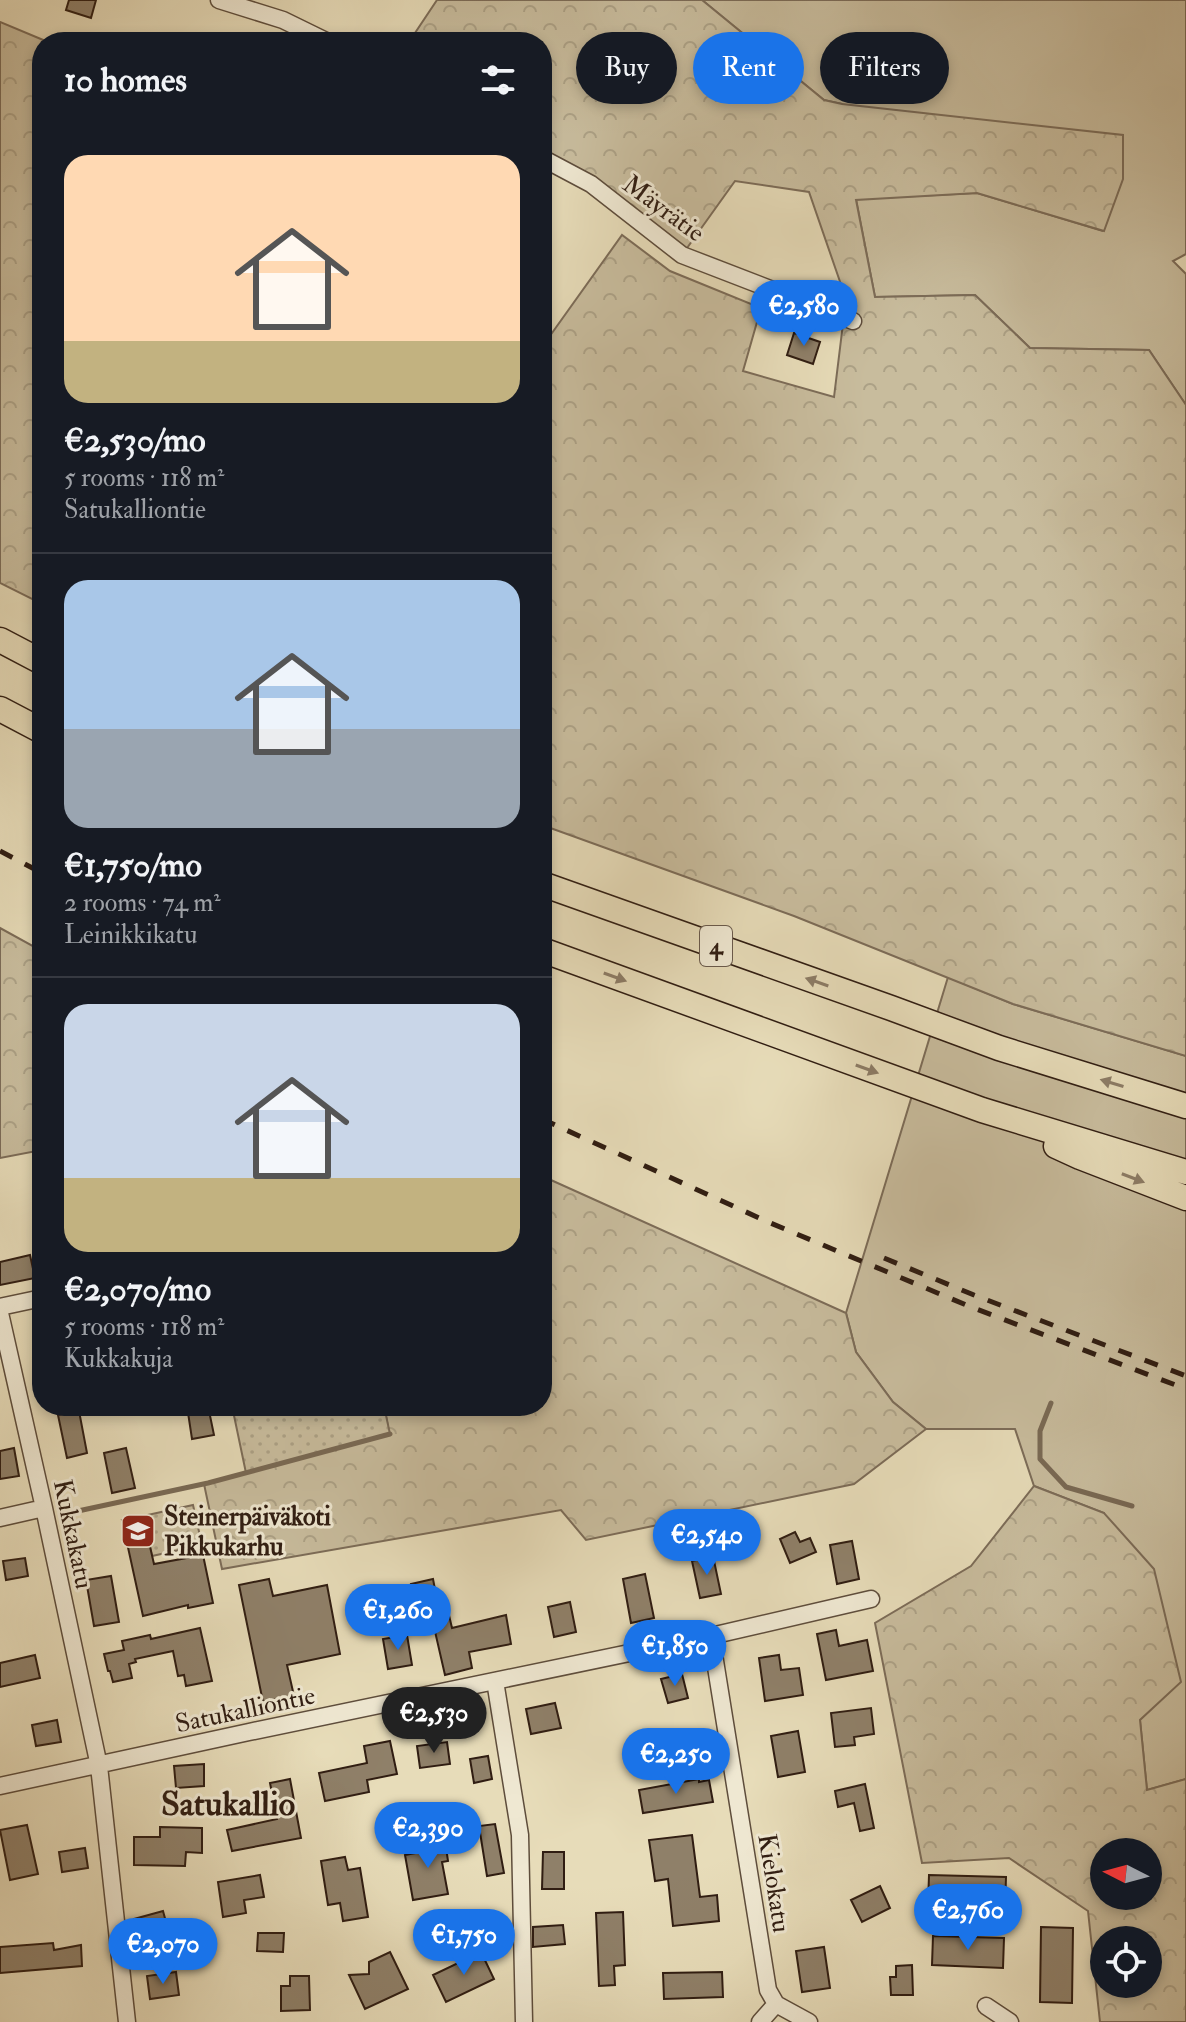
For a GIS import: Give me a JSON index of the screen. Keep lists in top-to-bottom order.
{
  "streets": {
    "highway": ["4"],
    "street": [
      "Mäyrätie",
      "Kukkakatu",
      "Satukalliontie",
      "Kielokatu"
    ]
  },
  "crossings": [
    ["Kukkakatu", "Satukalliontie"],
    ["Satukalliontie", "Kielokatu"]
  ],
  "districts": ["Satukallio"],
  "places": {
    "school or university": ["Steinerpäiväkoti Pikkukarhu"]
  },
  "north": "left",
  "page": {
    "chip": ["Buy", "Rent", "Filters"],
    "heading": "10 homes",
    "list": [
      {
        "name": "€2,530/mo",
        "note": "5 rooms · 118 m² · Satukalliontie"
      },
      {
        "name": "€1,750/mo",
        "note": "2 rooms · 74 m² · Leinikkikatu"
      },
      {
        "name": "€2,070/mo",
        "note": "5 rooms · 118 m² · Kukkakuja"
      }
    ],
    "price": [
      "€2,580",
      "€2,540",
      "€1,260",
      "€1,850",
      "€2,530",
      "€2,250",
      "€2,390",
      "€2,760",
      "€1,750",
      "€2,070"
    ]
  }
}
